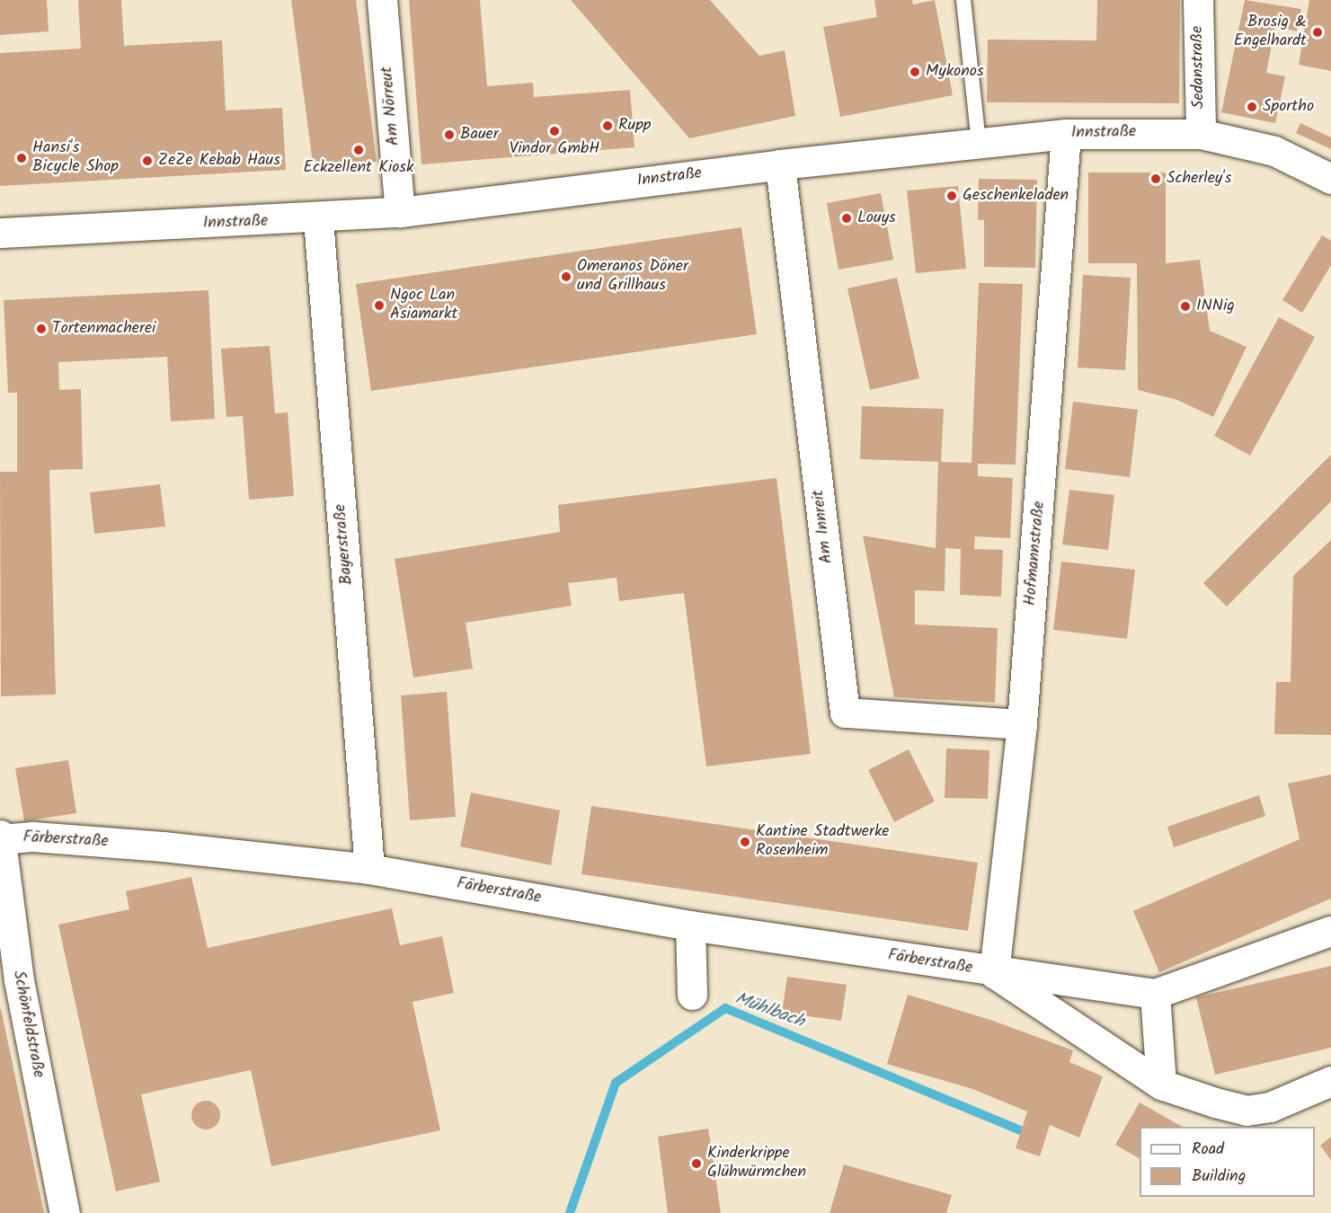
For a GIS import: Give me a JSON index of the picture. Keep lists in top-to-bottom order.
{
  "streets": {
    "street": [
      "Sedanstraße",
      "Am Nörreut",
      "Innstraße",
      "Am Innreit",
      "Bayerstraße",
      "Hofmannstraße",
      "Färberstraße",
      "Schönfeldstraße"
    ]
  },
  "crossings": [
    ["Sedanstraße", "Innstraße"],
    ["Am Nörreut", "Innstraße"],
    ["Innstraße", "Am Innreit"],
    ["Innstraße", "Bayerstraße"],
    ["Innstraße", "Hofmannstraße"],
    ["Am Innreit", "Hofmannstraße"],
    ["Bayerstraße", "Färberstraße"],
    ["Hofmannstraße", "Färberstraße"],
    ["Färberstraße", "Schönfeldstraße"]
  ],
  "water": ["Mühlbach"],
  "places": [
    "Brosig & Engelhardt",
    "Mykonos",
    "Sportho",
    "Rupp",
    "Vindor GmbH",
    "Bauer",
    "Eckzellent Kiosk",
    "Hansi's Bicycle Shop",
    "ZeZe Kebab Haus",
    "Scherley's",
    "Geschenkeladen",
    "Louys",
    "Omeranos Döner und Grillhaus",
    "Ngoc Lan Asiamarkt",
    "INNig",
    "Tortenmacherei",
    "Kantine Stadtwerke Rosenheim",
    "Kinderkrippe Glühwürmchen"
  ],
  "legend": ["Road", "Building"]
}
